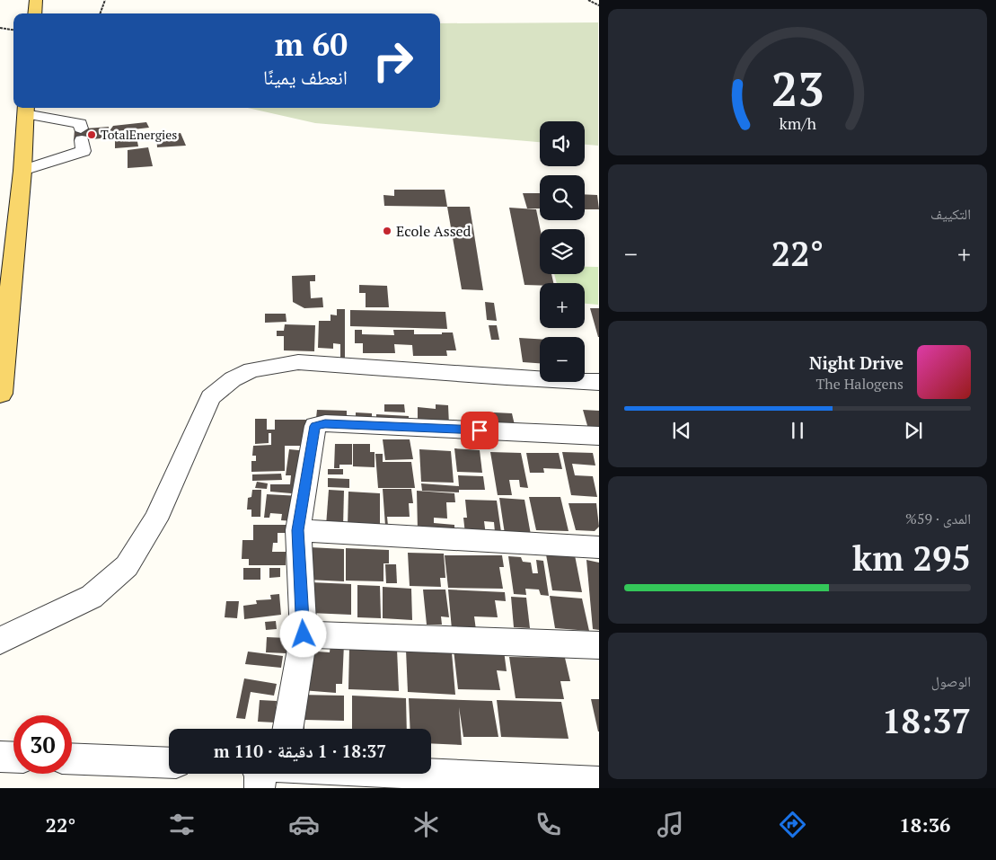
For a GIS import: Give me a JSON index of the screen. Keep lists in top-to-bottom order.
{
  "places": ["TotalEnergies", "Ecole Assed"],
  "page": {
    "turn": ["60 m", "انعطف يمينًا"],
    "map_buttons": ["+", "−"],
    "tile": [
      "التكييف",
      ["المدى · 59%", "295 km"],
      ["الوصول", "18:37"]
    ],
    "heat": ["−", "22°", "+"],
    "song": ["Night Drive", "The Halogens"],
    "limit": "30",
    "trip": "18:37 · 1 دقيقة · 110 m",
    "tabs": ["18:36", "22°"],
    "gauge": ["23", "km/h"]
  }
}
